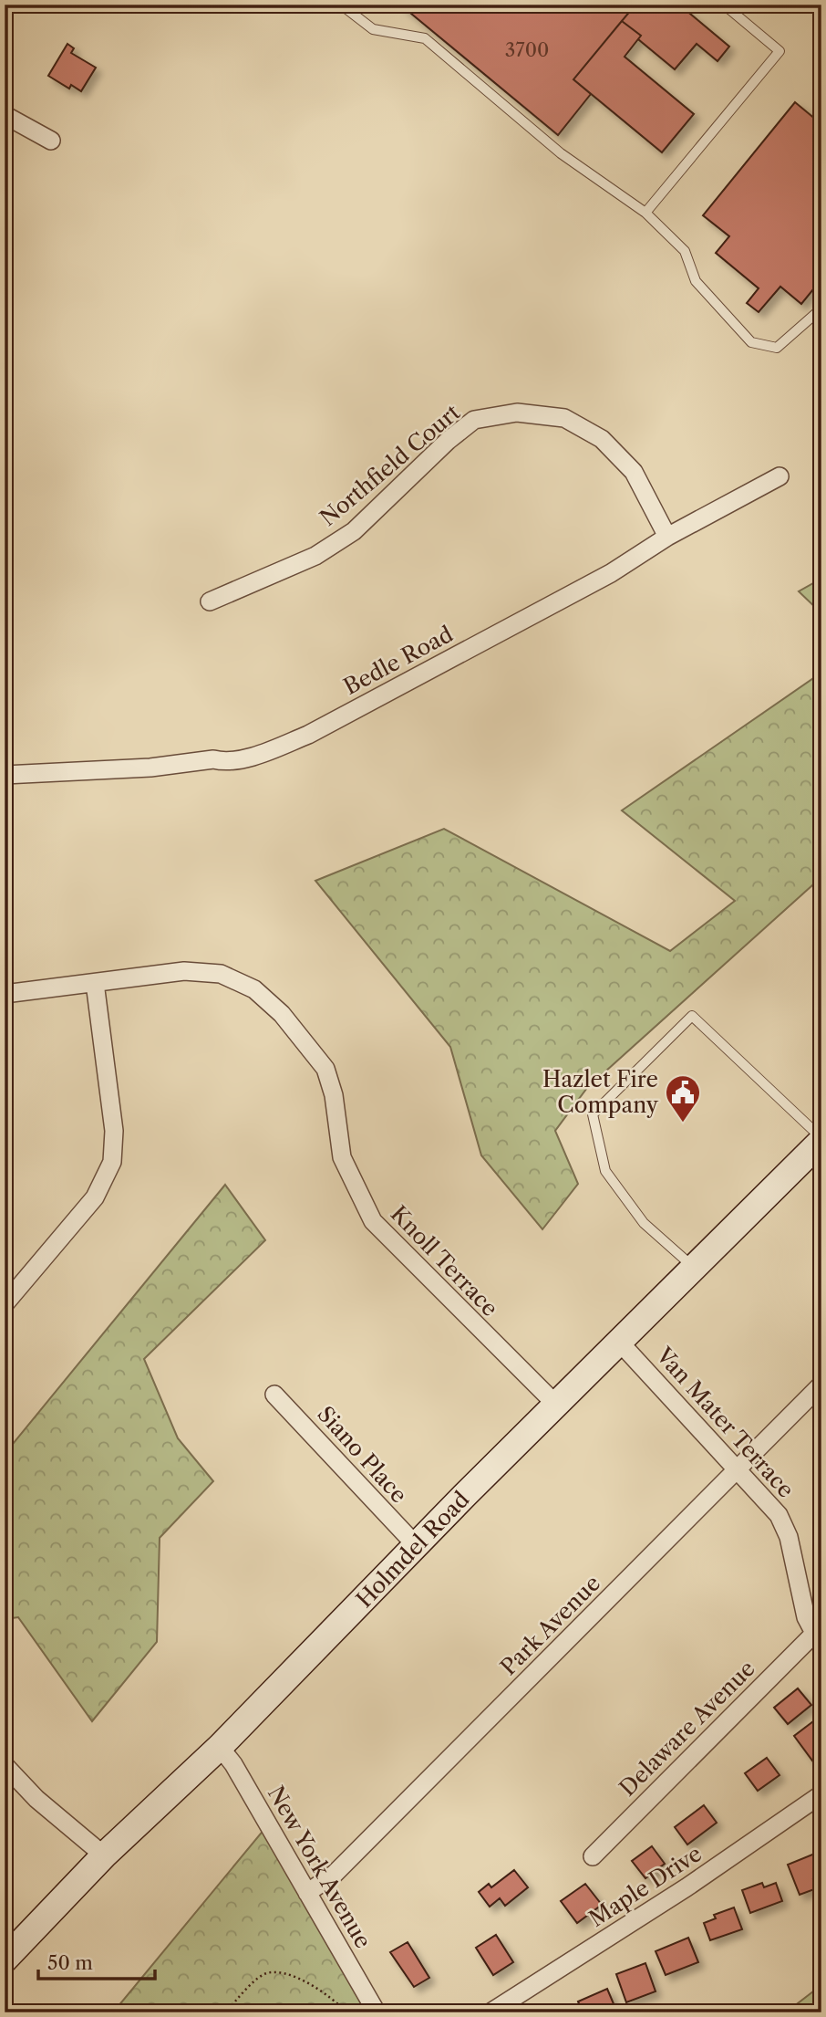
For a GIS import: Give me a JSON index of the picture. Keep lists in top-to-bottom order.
{
  "streets": {
    "main road": ["Holmdel Road"],
    "street": [
      "Northfield Court",
      "Bedle Road",
      "Knoll Terrace",
      "Van Mater Terrace",
      "Siano Place",
      "Park Avenue",
      "Delaware Avenue",
      "New York Avenue",
      "Maple Drive"
    ]
  },
  "crossings": [
    ["Northfield Court", "Bedle Road"],
    ["Knoll Terrace", "Holmdel Road"],
    ["Van Mater Terrace", "Holmdel Road"],
    ["Van Mater Terrace", "Park Avenue"],
    ["Van Mater Terrace", "Delaware Avenue"],
    ["Siano Place", "Holmdel Road"],
    ["Holmdel Road", "New York Avenue"],
    ["Park Avenue", "New York Avenue"]
  ],
  "places": {
    "public building": ["Hazlet Fire Company"]
  },
  "house_numbers": ["3700"],
  "scale_bar": "50 m"
}
